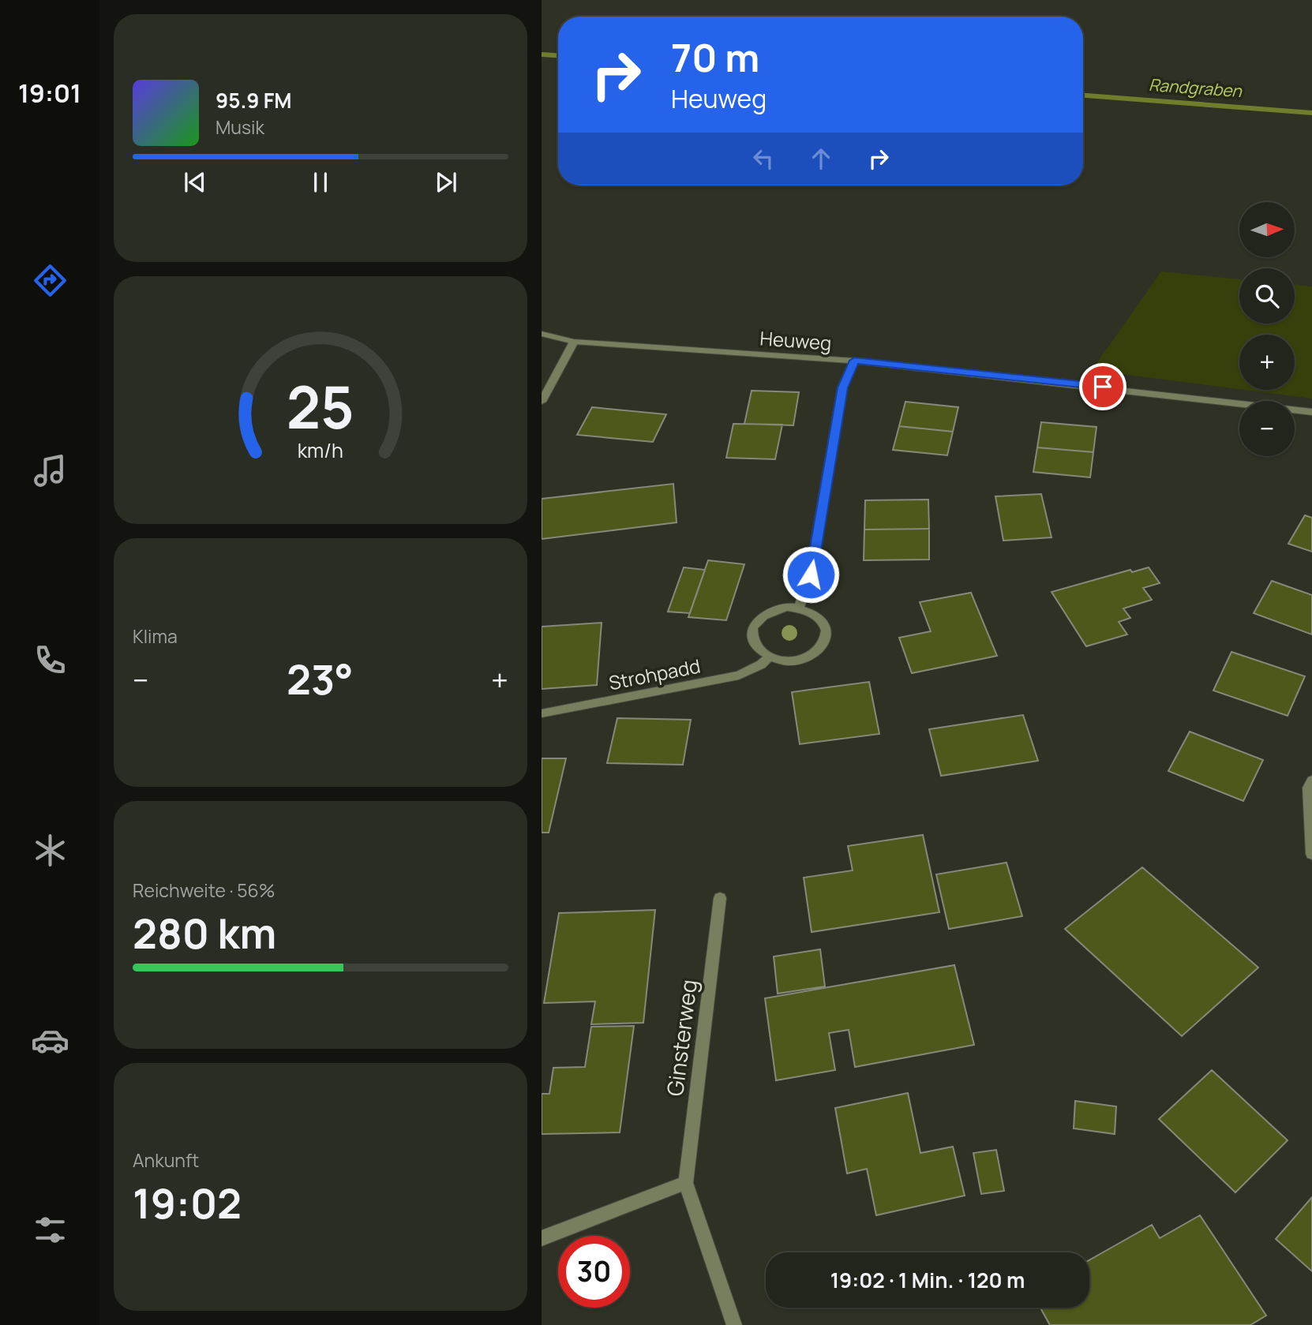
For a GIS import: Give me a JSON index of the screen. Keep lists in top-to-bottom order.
{
  "streets": {
    "street": ["Heuweg", "Strohpadd", "Ginsterweg"]
  },
  "water": ["Randgraben"],
  "north": "right",
  "page": {
    "tabs": "19:01",
    "turn": ["70 m", "Heuweg"],
    "song": ["95.9 FM", "Musik"],
    "map_buttons": ["+", "−"],
    "tile": [
      "Klima",
      ["Reichweite · 56%", "280 km"],
      ["Ankunft", "19:02"]
    ],
    "heat": ["−", "23°", "+"],
    "limit": "30",
    "trip": "19:02 · 1 Min. · 120 m",
    "gauge": ["25", "km/h"]
  }
}
